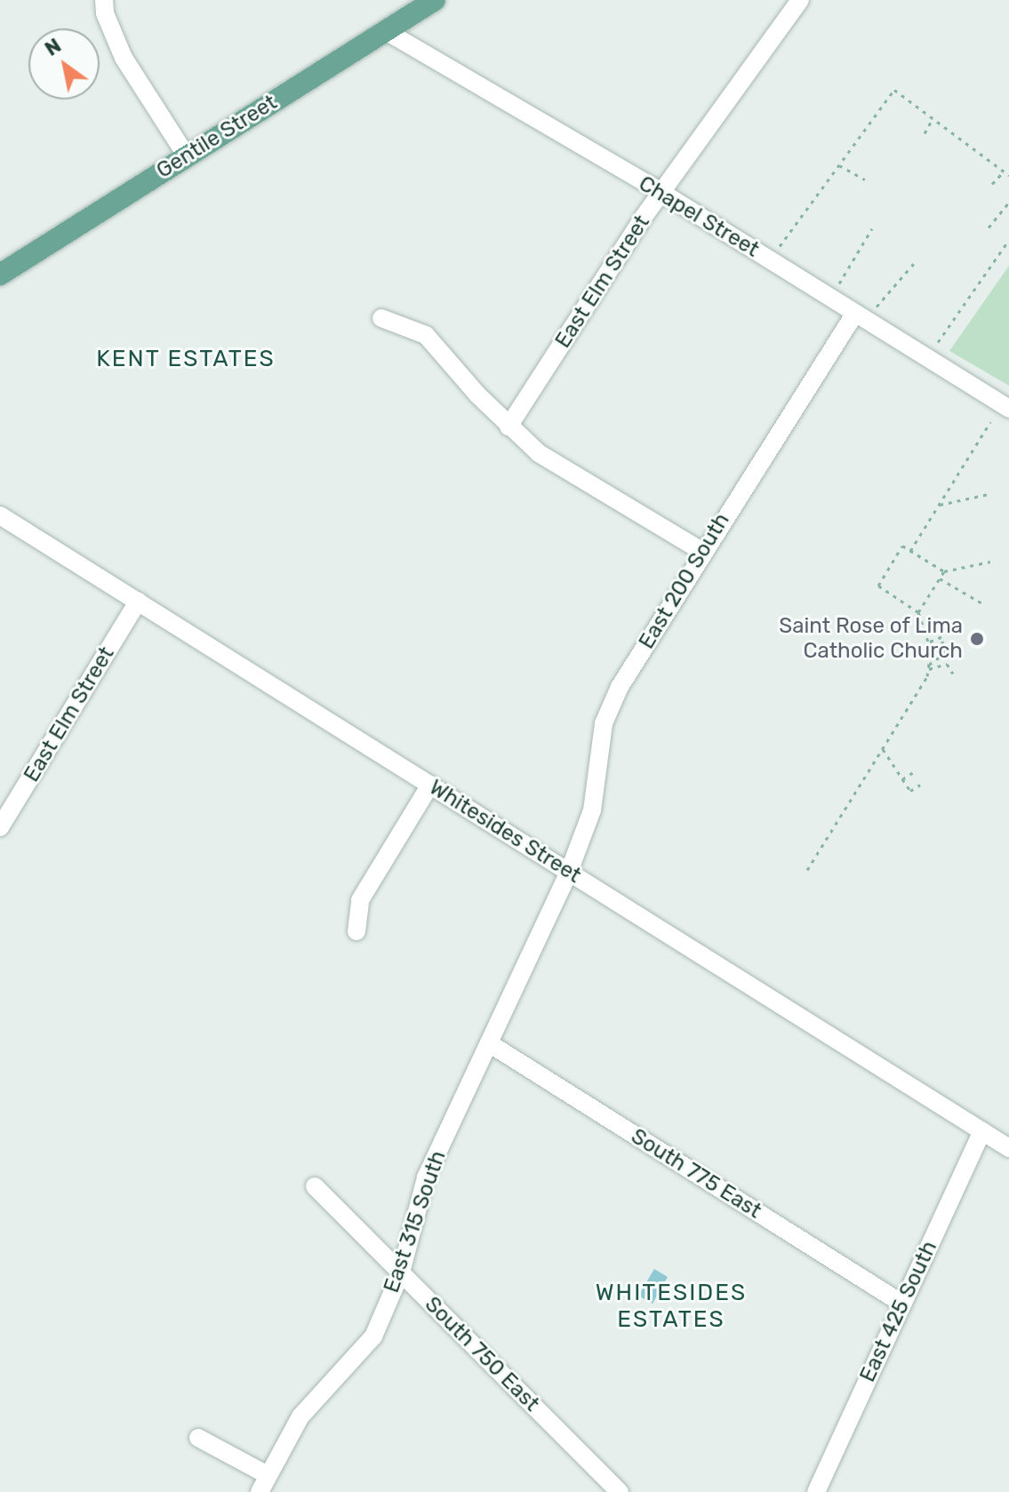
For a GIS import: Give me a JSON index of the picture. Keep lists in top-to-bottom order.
{
  "streets": {
    "main road": ["Gentile Street"],
    "street": [
      "Chapel Street",
      "East Elm Street",
      "East 200 South",
      "Whitesides Street",
      "South 775 East",
      "East 315 South",
      "East 425 South",
      "South 750 East"
    ]
  },
  "crossings": [
    ["Gentile Street", "Chapel Street"],
    ["Chapel Street", "East Elm Street"],
    ["Chapel Street", "East 200 South"],
    ["East Elm Street", "Whitesides Street"],
    ["East 200 South", "Whitesides Street"],
    ["East 200 South", "East 315 South"],
    ["Whitesides Street", "East 315 South"],
    ["Whitesides Street", "East 425 South"],
    ["South 775 East", "East 315 South"],
    ["South 775 East", "East 425 South"],
    ["East 315 South", "South 750 East"]
  ],
  "districts": ["KENT ESTATES", "WHITESIDES ESTATES"],
  "places": ["Saint Rose of Lima Catholic Church"],
  "north": "top left"
}
